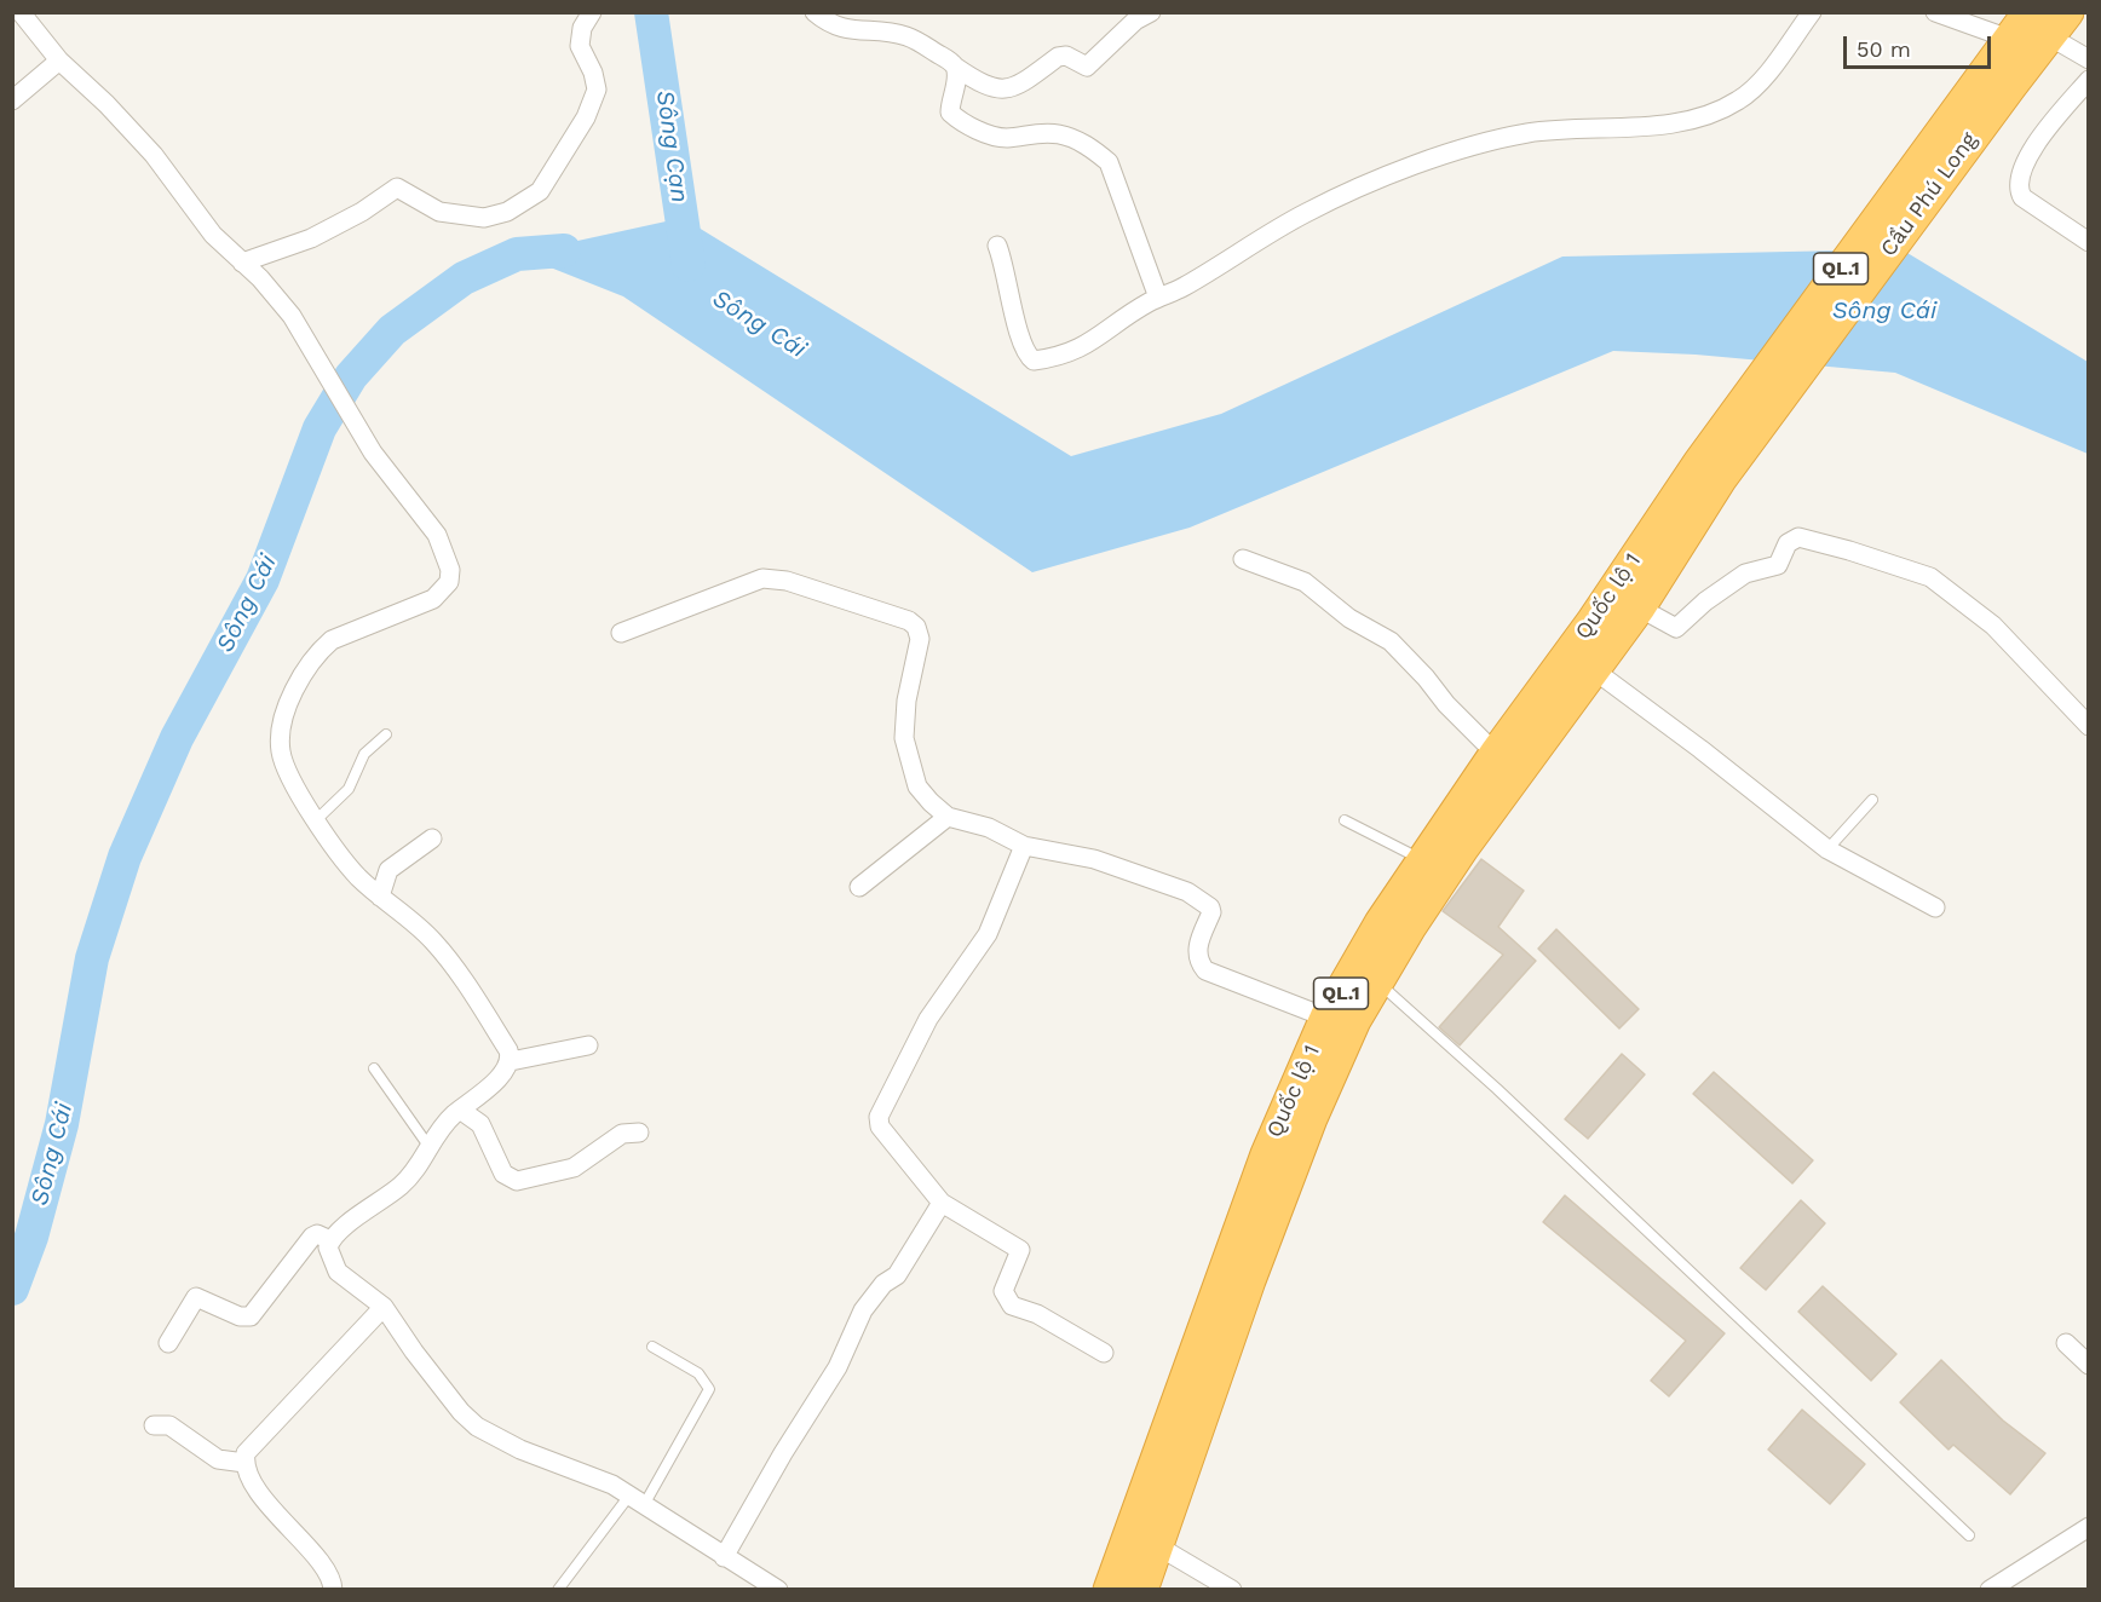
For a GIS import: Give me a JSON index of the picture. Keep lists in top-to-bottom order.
{
  "streets": {
    "highway": ["Cầu Phú Long", "QL.1", "Quốc lộ 1"]
  },
  "crossings": [
    ["Cầu Phú Long", "QL.1"],
    ["Cầu Phú Long", "Quốc lộ 1"]
  ],
  "water": ["Sông Cạn", "Sông Cái"],
  "scale_bar": "50 m"
}
